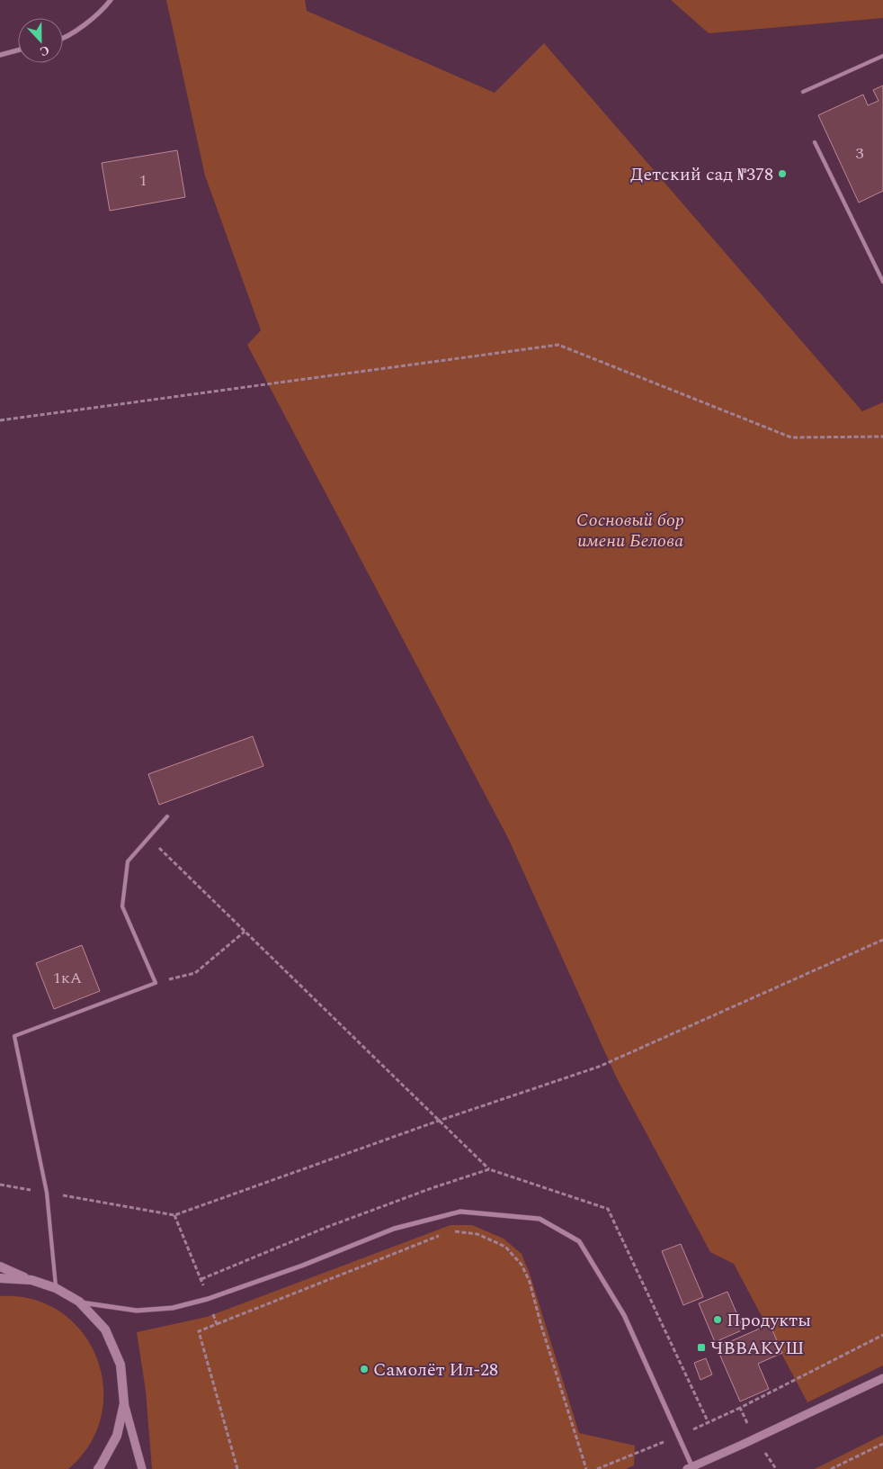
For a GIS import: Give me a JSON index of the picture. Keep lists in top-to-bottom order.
{
  "parks": ["Сосновый бор имени Белова"],
  "places": {
    "other": ["Детский сад №378", "Продукты", "Самолёт Ил-28"],
    "transit": ["ЧВВАКУШ"]
  },
  "house_numbers": ["3", "1", "1кА"],
  "north": "bottom"
}
